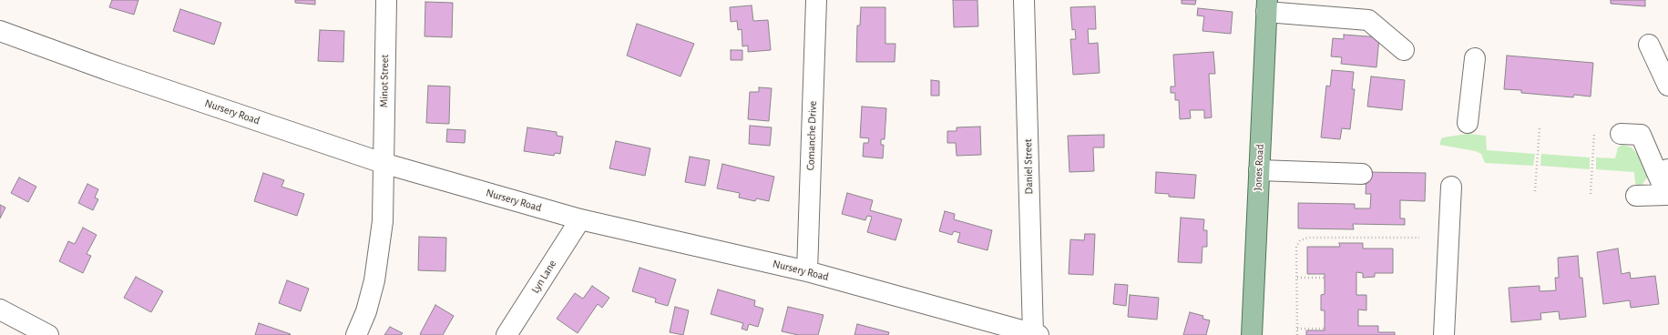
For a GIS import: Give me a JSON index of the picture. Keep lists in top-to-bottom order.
{
  "streets": {
    "main road": ["Jones Road"],
    "street": [
      "Minot Street",
      "Nursery Road",
      "Comanche Drive",
      "Daniel Street",
      "Lyn Lane"
    ]
  },
  "crossings": [
    ["Minot Street", "Nursery Road"],
    ["Nursery Road", "Comanche Drive"],
    ["Nursery Road", "Daniel Street"],
    ["Nursery Road", "Lyn Lane"]
  ]
}
